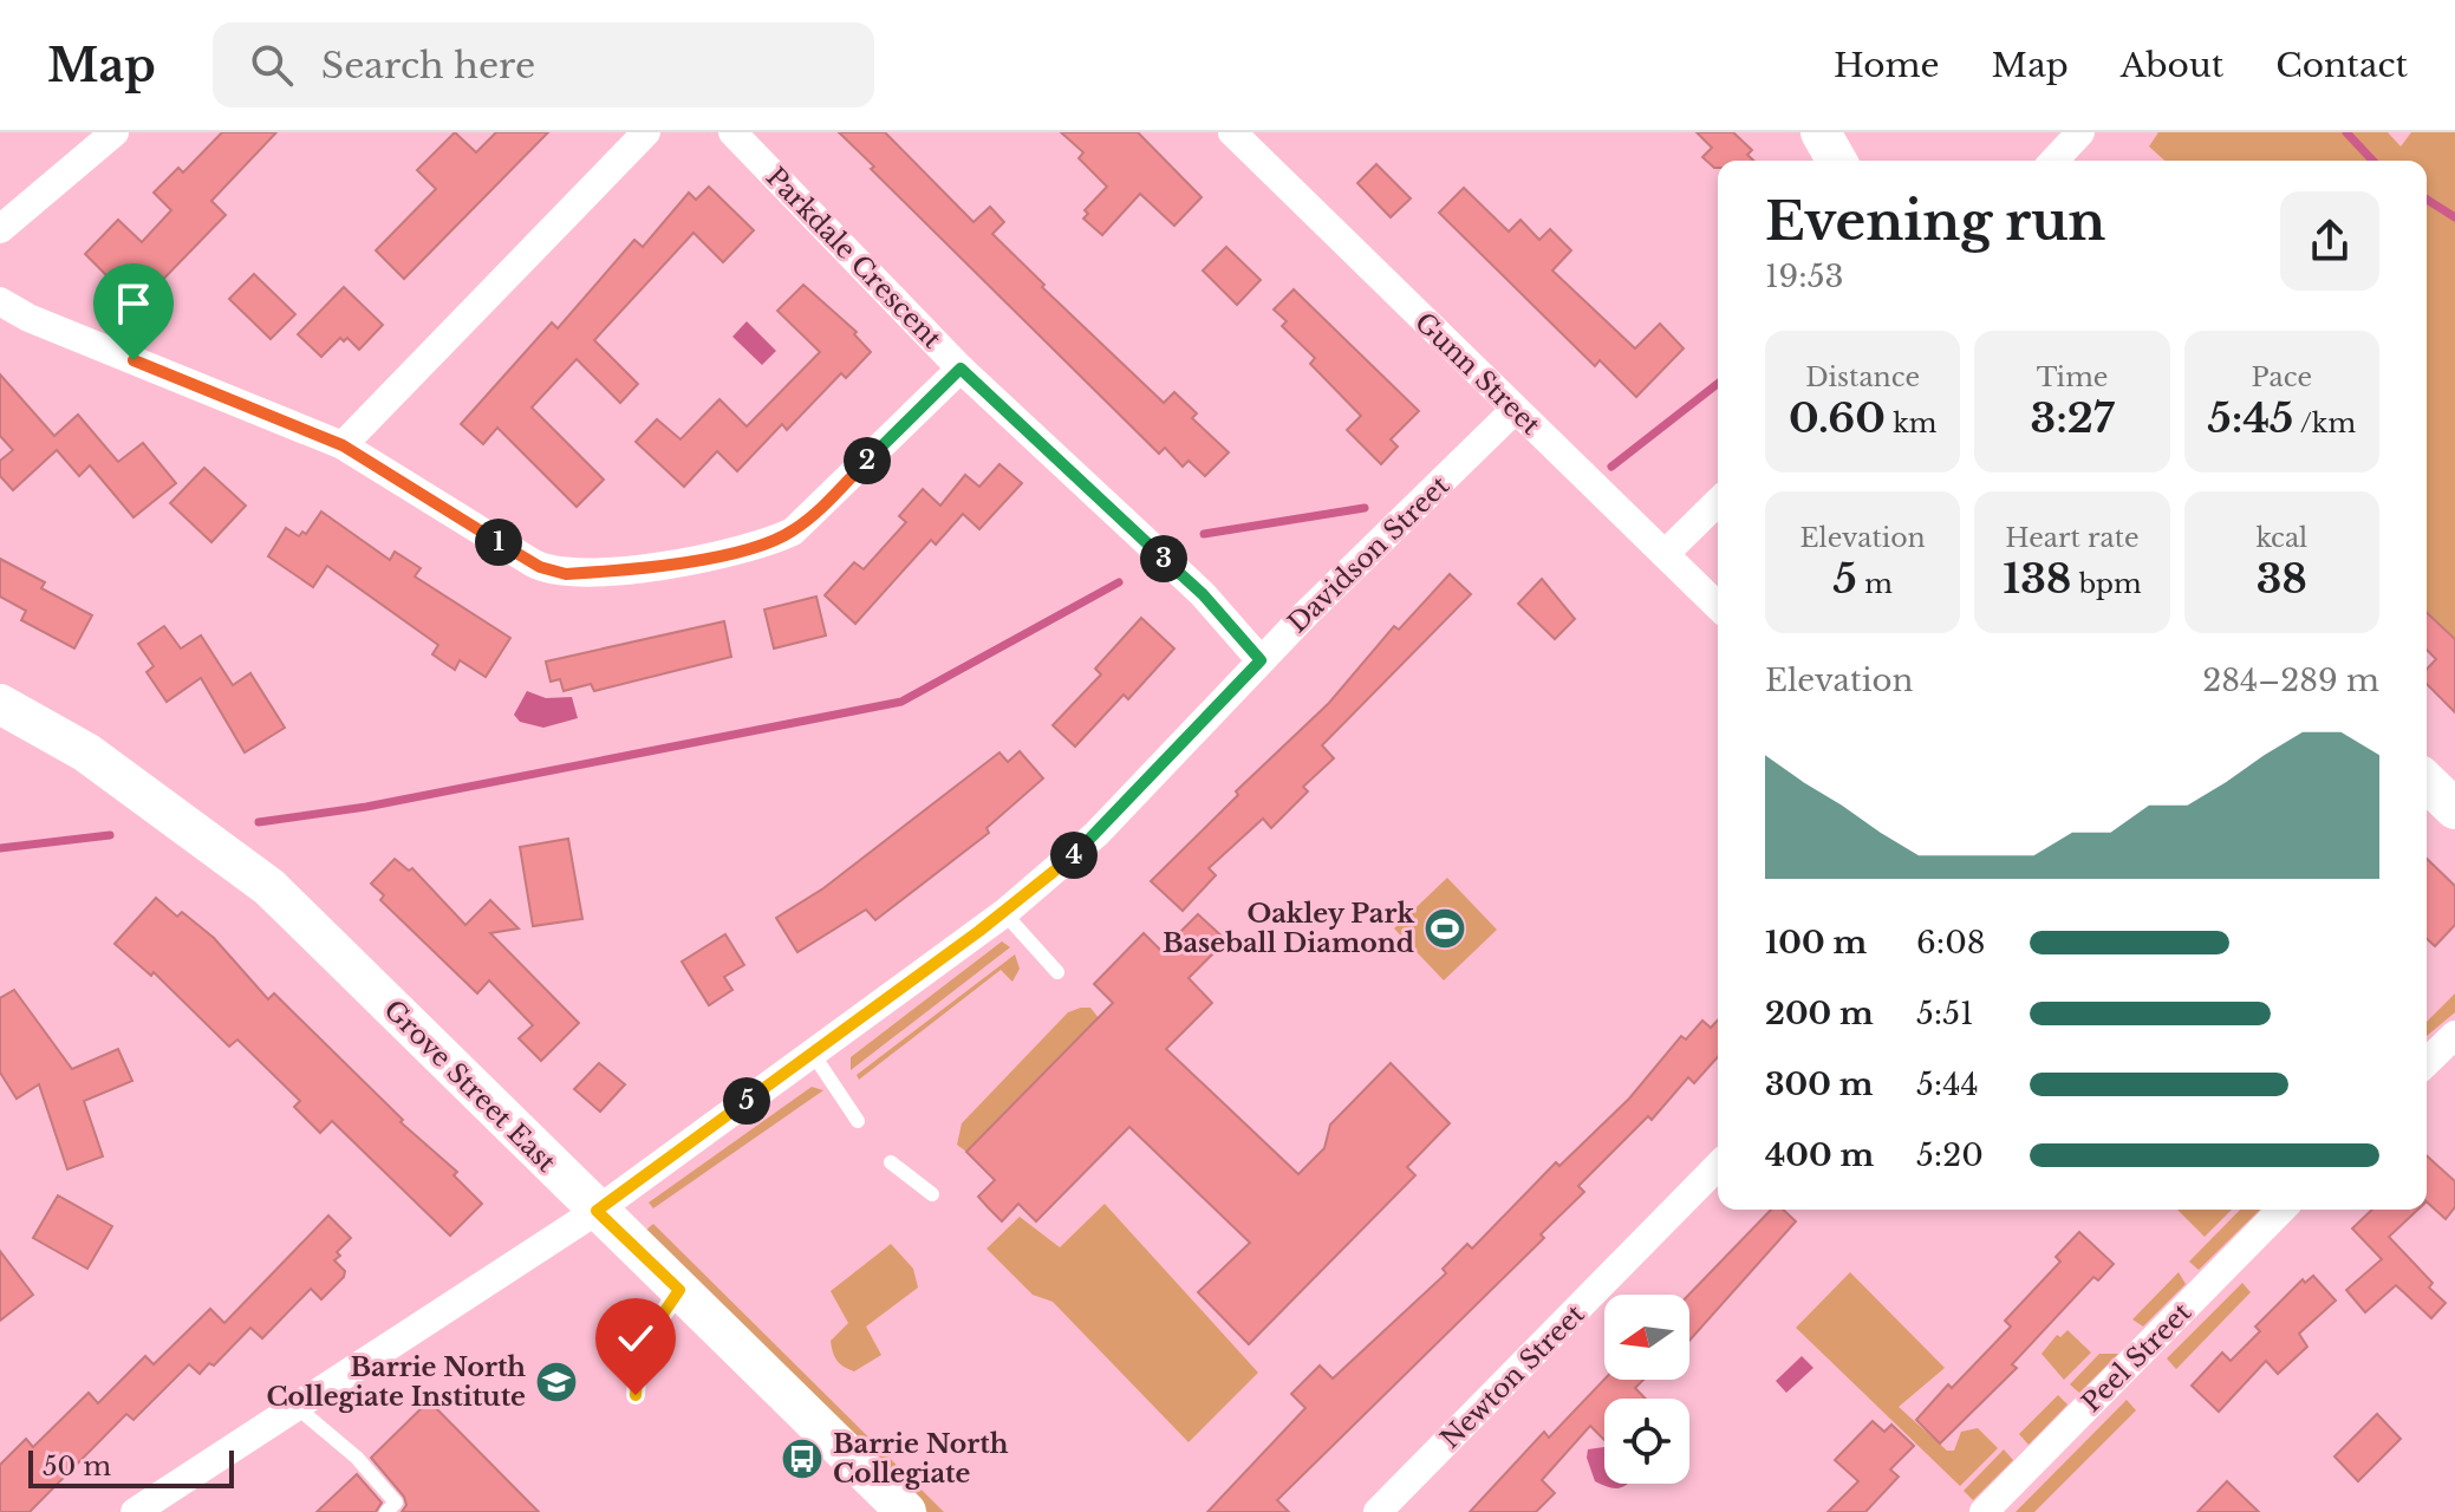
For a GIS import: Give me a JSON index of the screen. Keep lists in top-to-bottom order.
{
  "streets": {
    "street": [
      "Parkdale Crescent",
      "Gunn Street",
      "Davidson Street",
      "Grove Street East",
      "Peel Street",
      "Newton Street"
    ]
  },
  "crossings": [
    ["Parkdale Crescent", "Davidson Street"],
    ["Gunn Street", "Davidson Street"],
    ["Davidson Street", "Grove Street East"]
  ],
  "places": {
    "sports": ["Oakley Park Baseball Diamond"],
    "school or university": ["Barrie North Collegiate Institute"],
    "bus stop": ["Barrie North Collegiate"]
  },
  "scale_bar": "50 m",
  "north": "left",
  "page": {
    "header": "Map",
    "search": "Search here",
    "nav": [
      "Home",
      "Map",
      "About",
      "Contact"
    ],
    "heading": ["Evening run", "19:53"],
    "stats": [
      ["Distance", "0.60 km"],
      ["Time", "3:27"],
      ["Pace", "5:45 /km"],
      ["Elevation", "5 m"],
      ["Heart rate", "138 bpm"],
      ["kcal", "38"]
    ],
    "pins": [
      "2",
      "1",
      "3",
      "4",
      "5"
    ],
    "chart": ["Elevation", "284–289 m"],
    "list": [
      {
        "name": "100 m",
        "note": "6:08"
      },
      {
        "name": "200 m",
        "note": "5:51"
      },
      {
        "name": "300 m",
        "note": "5:44"
      },
      {
        "name": "400 m",
        "note": "5:20"
      }
    ],
    "scale": "50 m"
  }
}
